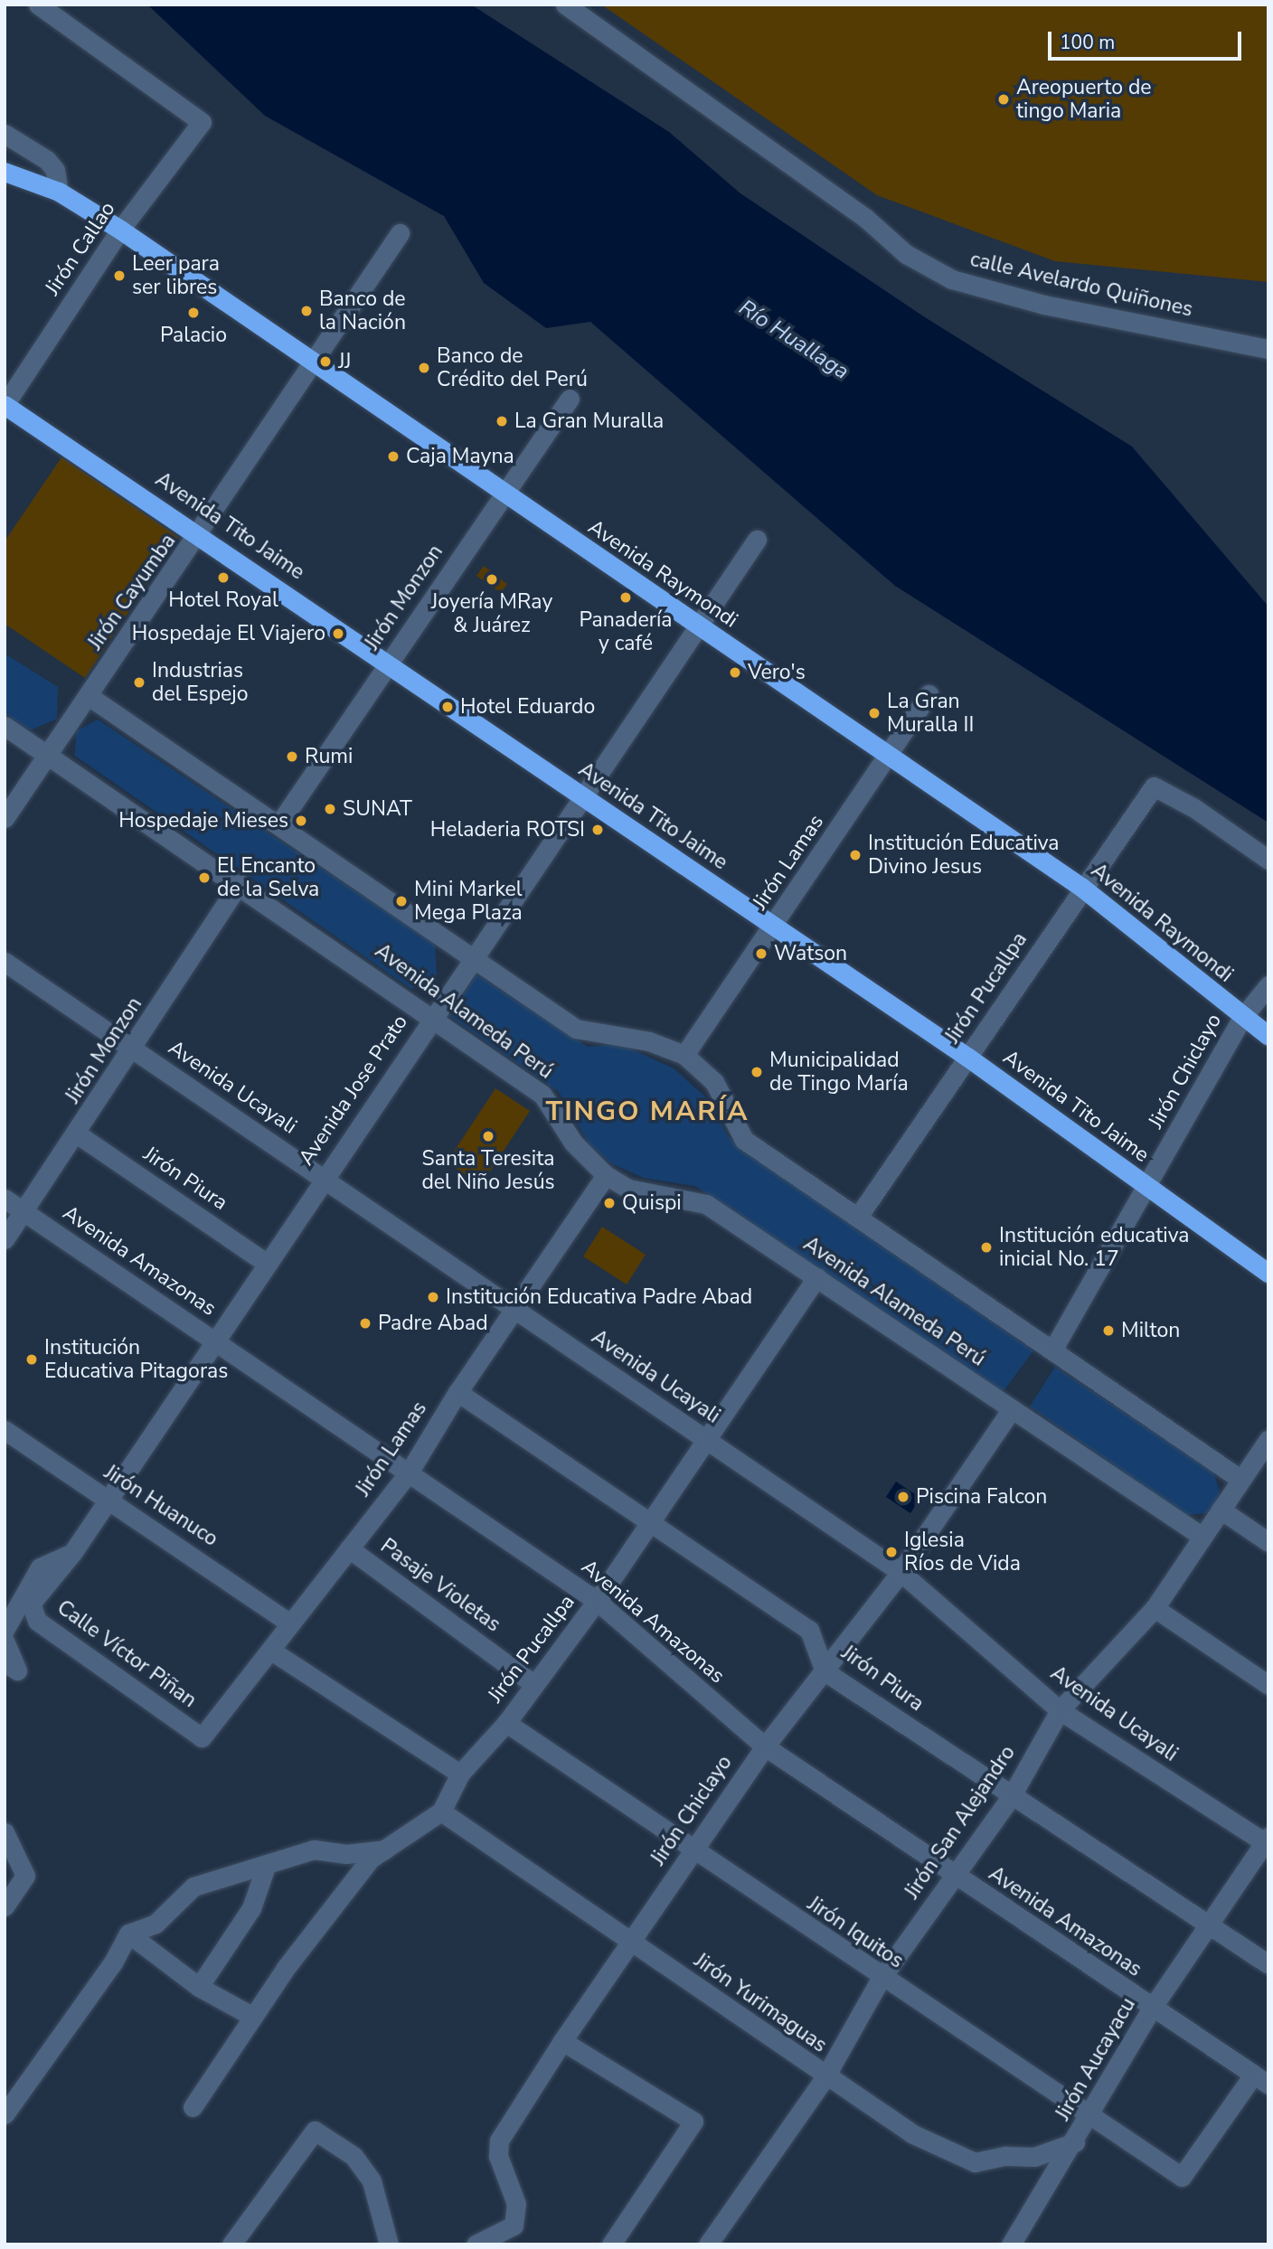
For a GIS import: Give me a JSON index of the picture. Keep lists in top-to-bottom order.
{
  "streets": {
    "highway": ["Avenida Tito Jaime", "Avenida Raymondi"],
    "street": [
      "Jirón Callao",
      "calle Avelardo Quiñones",
      "Jirón Cayumba",
      "Jirón Monzon",
      "Jirón Lamas",
      "Jirón Pucallpa",
      "Avenida Alameda Perú",
      "Jirón Chiclayo",
      "Avenida Ucayali",
      "Avenida Jose Prato",
      "Jirón Piura",
      "Avenida Amazonas",
      "Jirón Huanuco",
      "Pasaje Violetas",
      "Calle Víctor Piñan",
      "Jirón San Alejandro",
      "Jirón Iquitos",
      "Jirón Yurimaguas",
      "Jirón Aucayacu"
    ]
  },
  "crossings": [
    ["Jirón Callao", "Avenida Tito Jaime"],
    ["Jirón Callao", "Avenida Raymondi"],
    ["Avenida Tito Jaime", "Jirón Cayumba"],
    ["Avenida Tito Jaime", "Jirón Monzon"],
    ["Avenida Tito Jaime", "Jirón Lamas"],
    ["Avenida Tito Jaime", "Jirón Pucallpa"],
    ["Avenida Tito Jaime", "Jirón Chiclayo"],
    ["Avenida Tito Jaime", "Avenida Jose Prato"],
    ["Avenida Raymondi", "Jirón Cayumba"],
    ["Avenida Raymondi", "Jirón Monzon"],
    ["Avenida Raymondi", "Jirón Lamas"],
    ["Avenida Raymondi", "Jirón Pucallpa"],
    ["Avenida Raymondi", "Jirón Chiclayo"],
    ["Avenida Raymondi", "Avenida Jose Prato"],
    ["Jirón Cayumba", "Avenida Alameda Perú"],
    ["Jirón Monzon", "Avenida Alameda Perú"],
    ["Jirón Monzon", "Avenida Ucayali"],
    ["Jirón Monzon", "Jirón Piura"],
    ["Jirón Monzon", "Avenida Amazonas"],
    ["Jirón Lamas", "Avenida Alameda Perú"],
    ["Jirón Lamas", "Avenida Ucayali"],
    ["Jirón Lamas", "Jirón Piura"],
    ["Jirón Lamas", "Avenida Amazonas"],
    ["Jirón Lamas", "Jirón Huanuco"],
    ["Jirón Lamas", "Pasaje Violetas"],
    ["Jirón Lamas", "Calle Víctor Piñan"],
    ["Jirón Pucallpa", "Avenida Alameda Perú"],
    ["Jirón Pucallpa", "Avenida Ucayali"],
    ["Jirón Pucallpa", "Jirón Piura"],
    ["Jirón Pucallpa", "Avenida Amazonas"],
    ["Jirón Pucallpa", "Pasaje Violetas"],
    ["Jirón Pucallpa", "Jirón Iquitos"],
    ["Jirón Pucallpa", "Jirón Yurimaguas"],
    ["Avenida Alameda Perú", "Jirón Chiclayo"],
    ["Avenida Alameda Perú", "Avenida Jose Prato"],
    ["Avenida Alameda Perú", "Jirón San Alejandro"],
    ["Jirón Chiclayo", "Avenida Ucayali"],
    ["Jirón Chiclayo", "Jirón Piura"],
    ["Jirón Chiclayo", "Avenida Amazonas"],
    ["Jirón Chiclayo", "Jirón Iquitos"],
    ["Jirón Chiclayo", "Jirón Yurimaguas"],
    ["Avenida Ucayali", "Avenida Jose Prato"],
    ["Avenida Ucayali", "Jirón San Alejandro"],
    ["Avenida Ucayali", "Jirón Aucayacu"],
    ["Avenida Jose Prato", "Jirón Piura"],
    ["Avenida Jose Prato", "Avenida Amazonas"],
    ["Avenida Jose Prato", "Jirón Huanuco"],
    ["Avenida Jose Prato", "Calle Víctor Piñan"],
    ["Jirón Piura", "Jirón San Alejandro"],
    ["Jirón Piura", "Jirón Aucayacu"],
    ["Avenida Amazonas", "Jirón San Alejandro"],
    ["Avenida Amazonas", "Jirón Iquitos"],
    ["Avenida Amazonas", "Jirón Aucayacu"],
    ["Jirón San Alejandro", "Jirón Iquitos"],
    ["Jirón San Alejandro", "Jirón Yurimaguas"],
    ["Jirón Iquitos", "Jirón Aucayacu"],
    ["Jirón Yurimaguas", "Jirón Aucayacu"]
  ],
  "districts": ["TINGO MARÍA"],
  "water": ["Río Huallaga"],
  "places": [
    "Areopuerto de tingo Maria",
    "Leer para ser libres",
    "Banco de la Nación",
    "Palacio",
    "JJ",
    "Banco de Crédito del Perú",
    "La Gran Muralla",
    "Caja Mayna",
    "Hotel Royal",
    "Joyería MRay & Juárez",
    "Panadería y café",
    "Hospedaje El Viajero",
    "Vero's",
    "Industrias del Espejo",
    "Hotel Eduardo",
    "La Gran Muralla II",
    "Rumi",
    "SUNAT",
    "Hospedaje Mieses",
    "Heladeria ROTSI",
    "Institución Educativa Divino Jesus",
    "El Encanto de la Selva",
    "Mini Markel Mega Plaza",
    "Watson",
    "Municipalidad de Tingo María",
    "Santa Teresita del Niño Jesús",
    "Quispi",
    "Institución educativa inicial No. 17",
    "Institución Educativa Padre Abad",
    "Padre Abad",
    "Milton",
    "Institución Educativa Pitagoras",
    "Piscina Falcon",
    "Iglesia Ríos de Vida"
  ],
  "scale_bar": "100 m"
}
